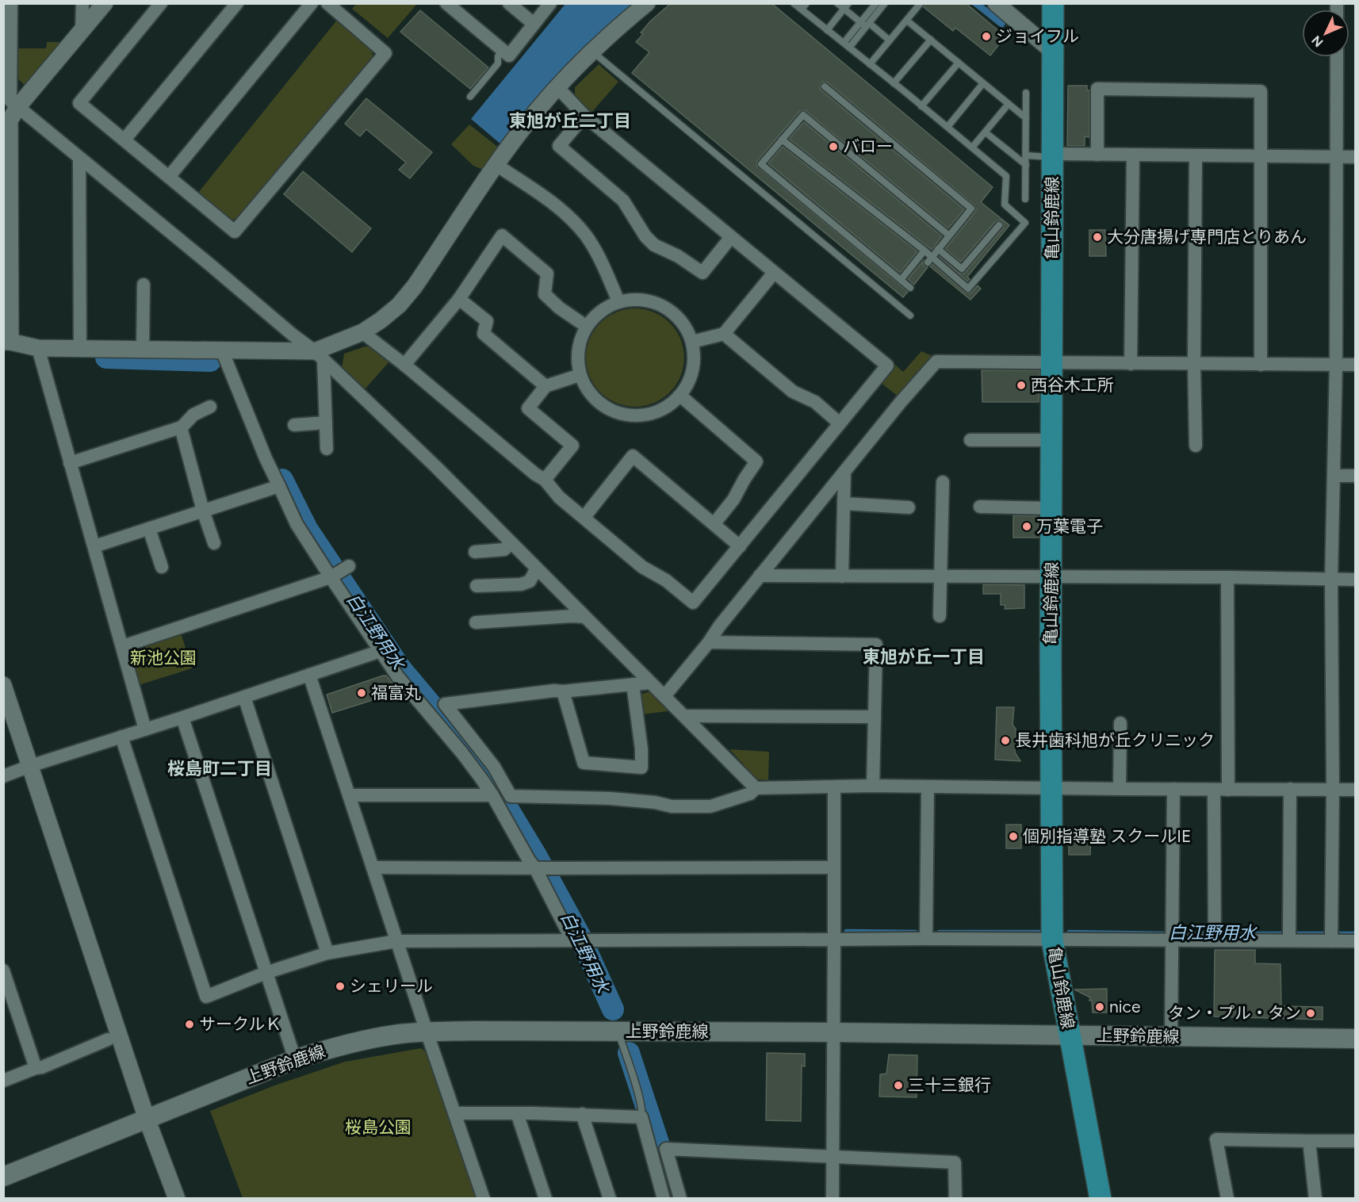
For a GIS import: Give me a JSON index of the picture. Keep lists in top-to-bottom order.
{
  "streets": {
    "main road": ["亀山鈴鹿線", "上野鈴鹿線"]
  },
  "crossings": [
    ["亀山鈴鹿線", "上野鈴鹿線"]
  ],
  "districts": ["東旭が丘二丁目", "東旭が丘一丁目", "桜島町二丁目"],
  "water": ["白江野用水"],
  "parks": ["新池公園", "桜島公園"],
  "places": [
    "ジョイフル",
    "バロー",
    "大分唐揚げ専門店とりあん",
    "西谷木工所",
    "万葉電子",
    "福富丸",
    "長井歯科旭が丘クリニック",
    "個別指導塾 スクールIE",
    "シェリール",
    "nice",
    "タン・プル・タン",
    "サークルＫ",
    "三十三銀行"
  ],
  "north": "bottom left"
}
